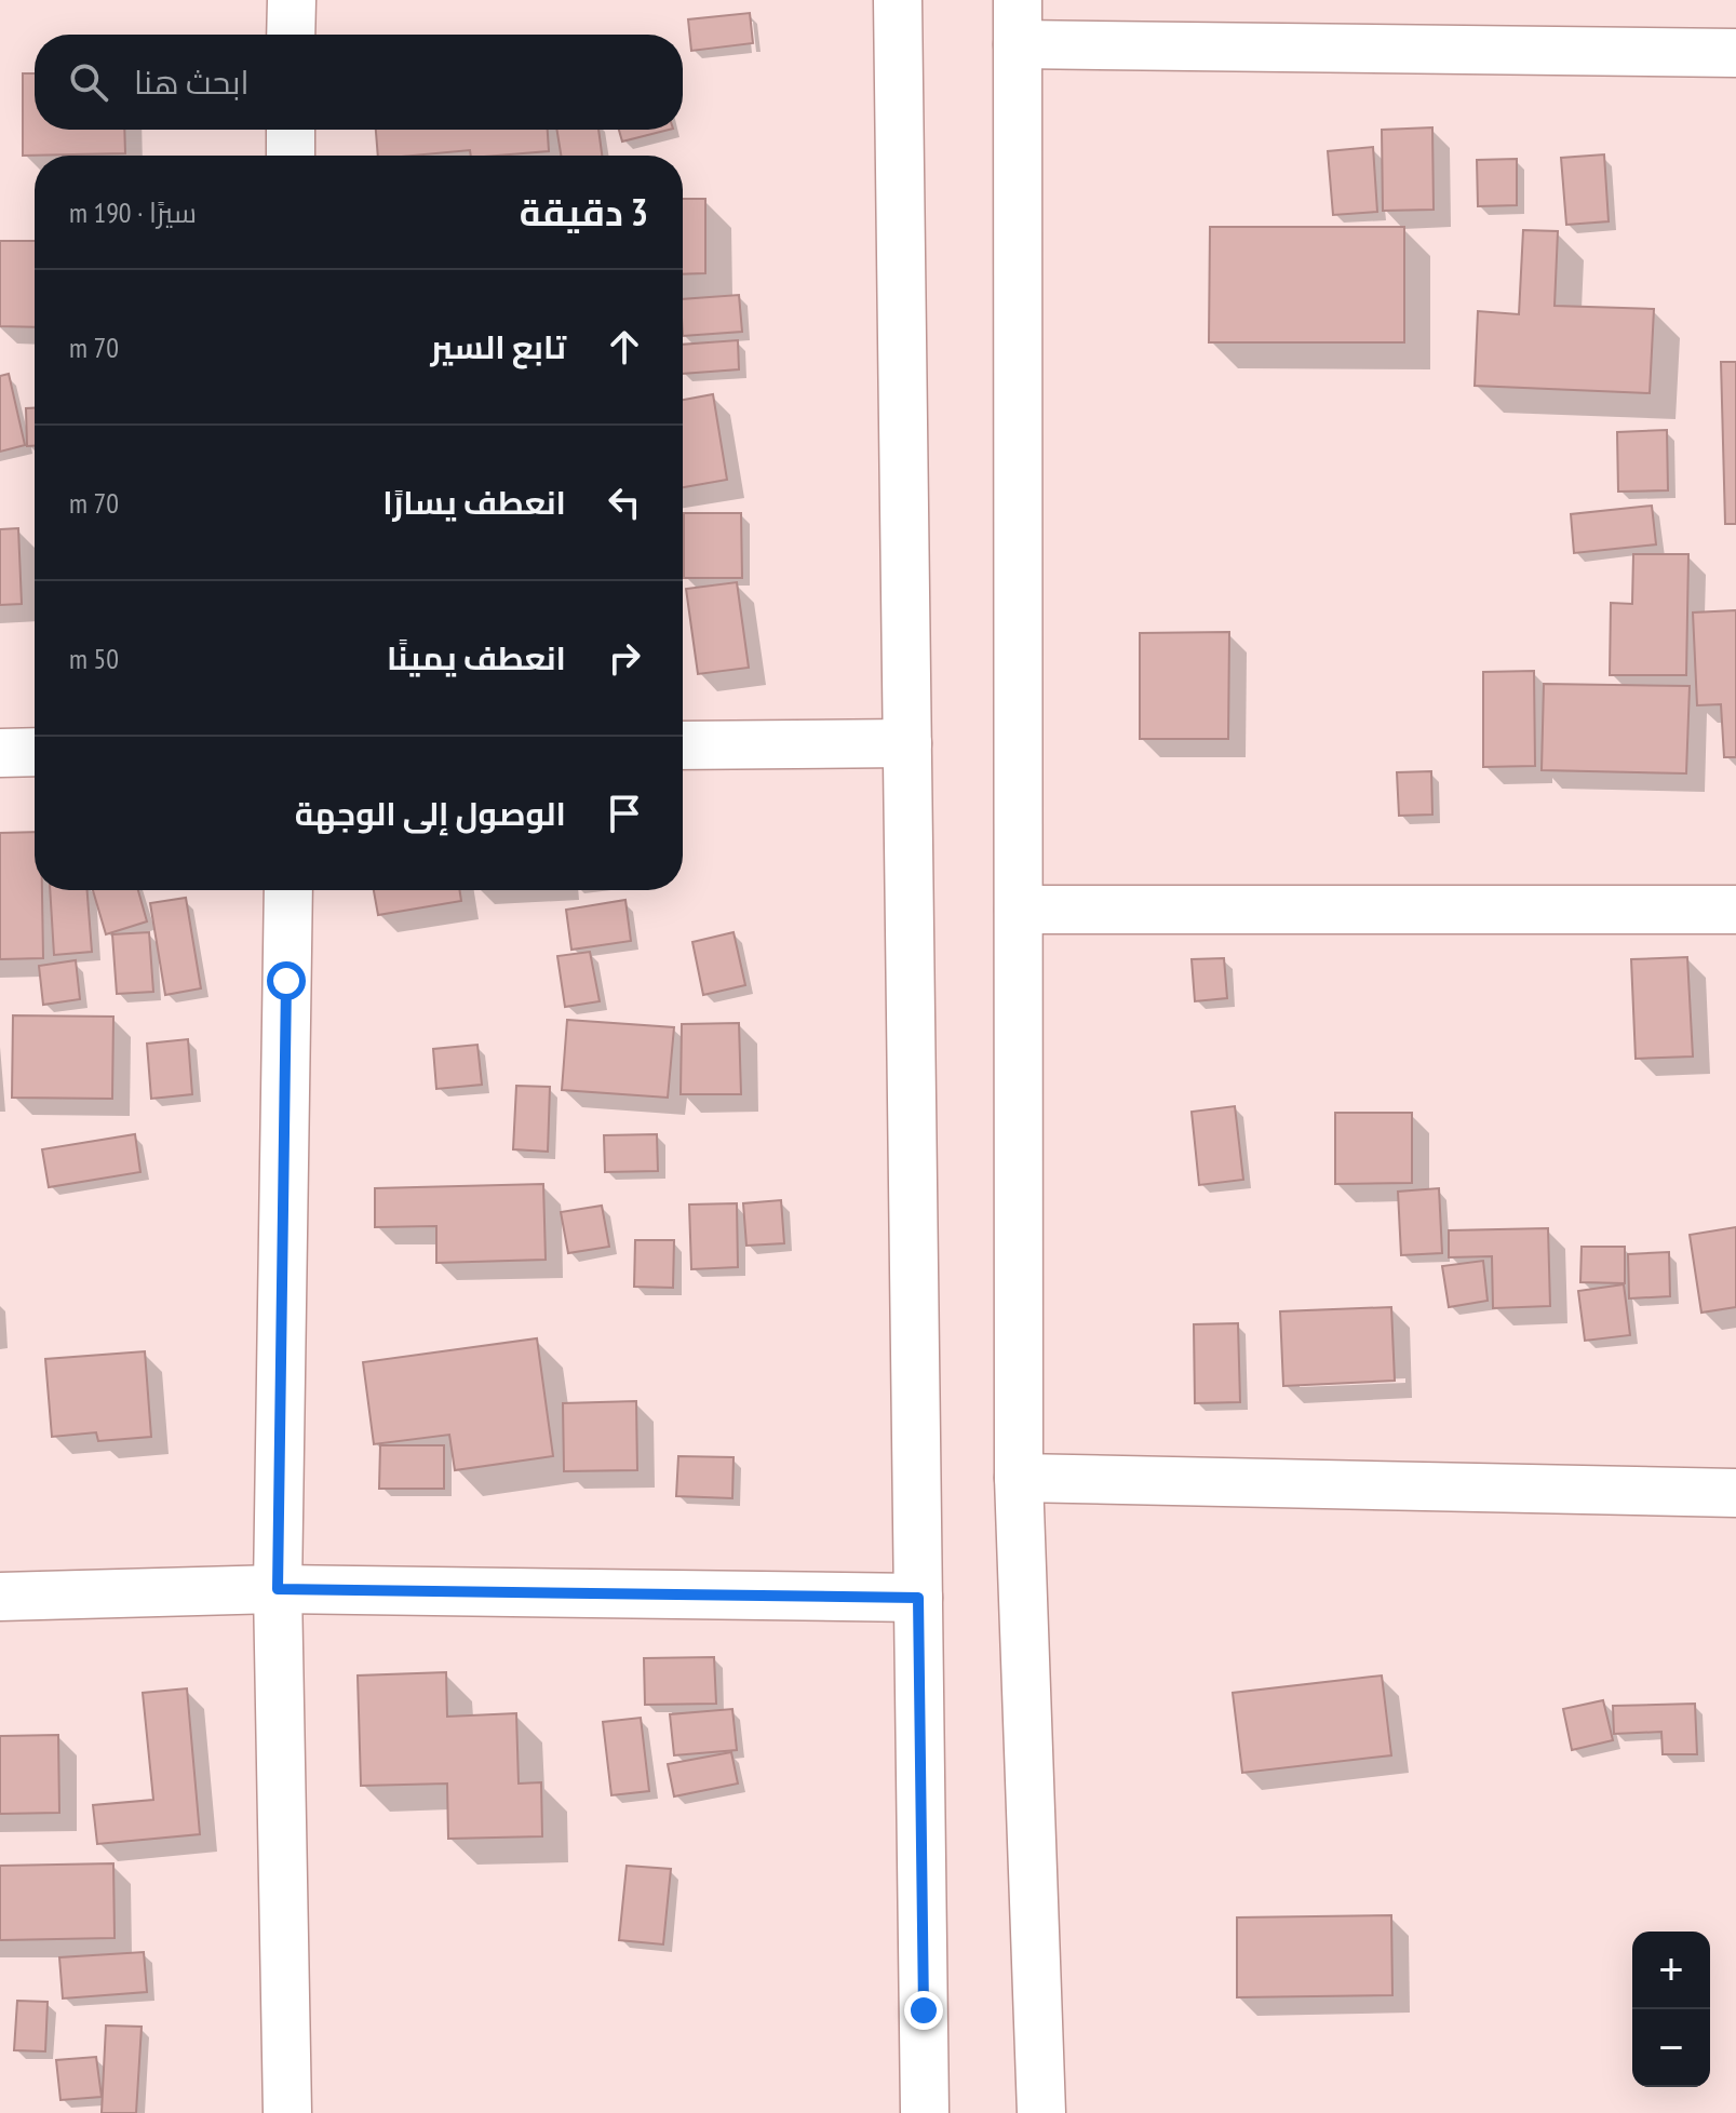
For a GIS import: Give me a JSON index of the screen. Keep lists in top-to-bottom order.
{
  "page": {
    "search": "ابحث هنا",
    "heading": ["3 دقيقة", "سيرًا · 190 m"],
    "list": [
      ["تابع السير", "70 m"],
      ["انعطف يسارًا", "70 m"],
      ["انعطف يمينًا", "50 m"],
      "الوصول إلى الوجهة"
    ],
    "map_buttons": ["+", "−"]
  }
}
